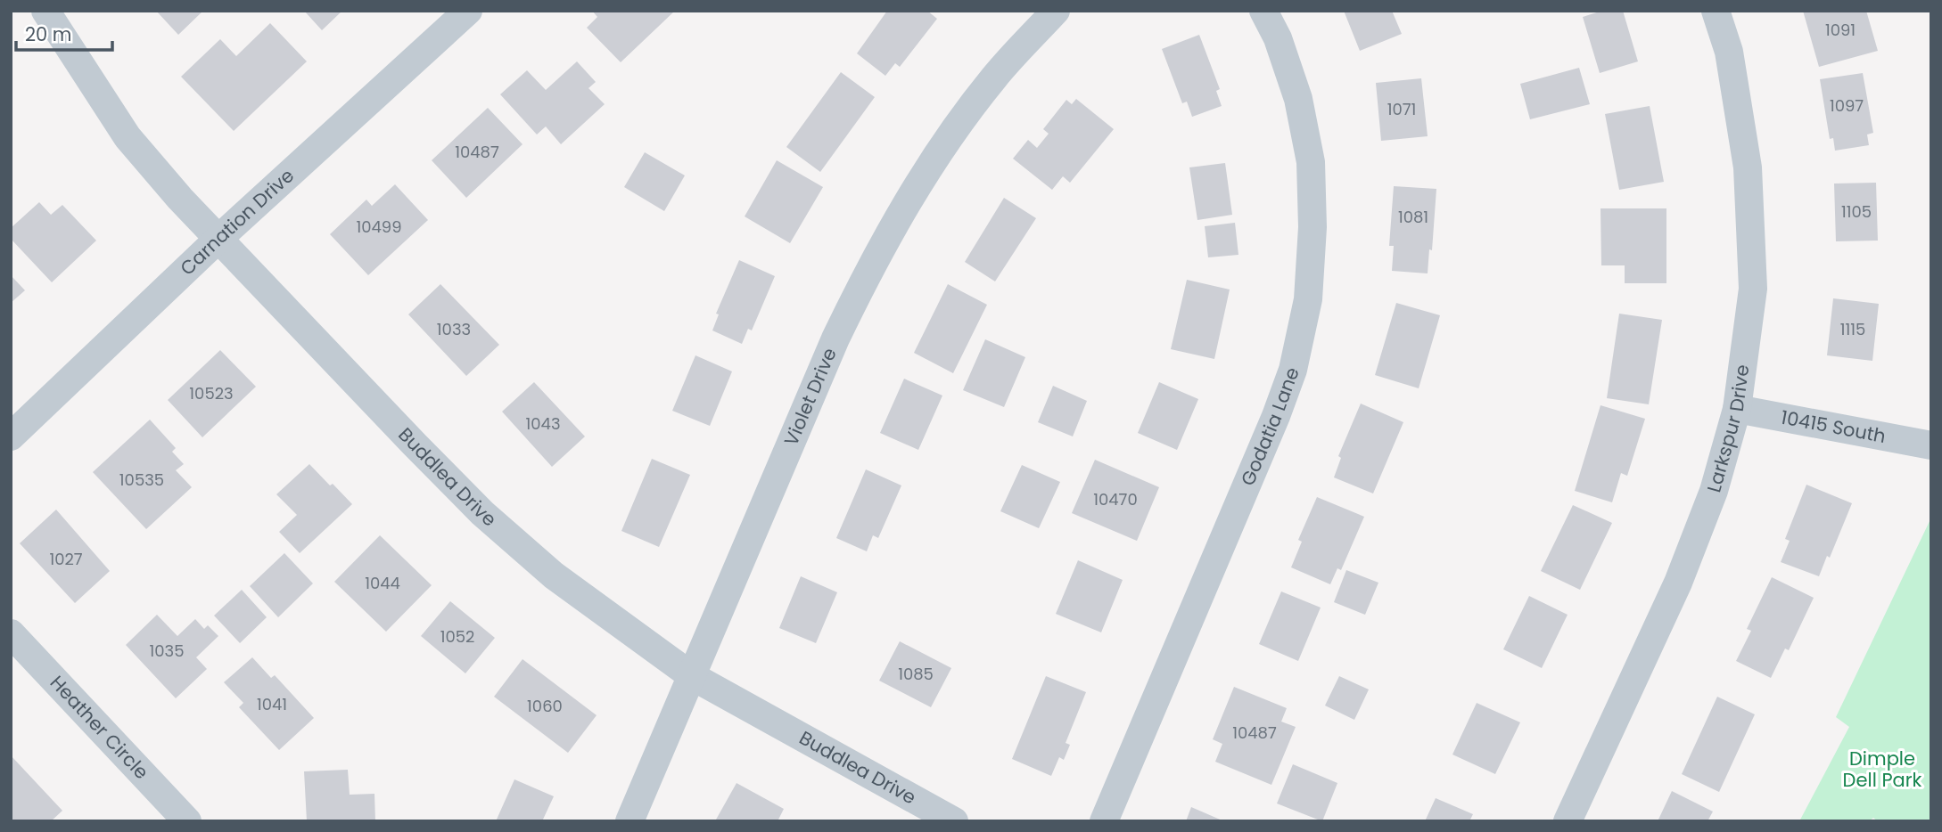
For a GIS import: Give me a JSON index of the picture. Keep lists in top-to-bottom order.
{
  "streets": {
    "street": [
      "Carnation Drive",
      "Violet Drive",
      "Godatia Lane",
      "10415 South",
      "Larkspur Drive",
      "Buddlea Drive",
      "Heather Circle"
    ]
  },
  "crossings": [
    ["Carnation Drive", "Buddlea Drive"],
    ["Violet Drive", "Buddlea Drive"],
    ["10415 South", "Larkspur Drive"]
  ],
  "parks": ["Dimple Dell Park"],
  "house_numbers": [
    "1091",
    "1097",
    "1071",
    "10487",
    "1105",
    "1081",
    "10499",
    "1033",
    "1115",
    "10523",
    "1043",
    "10535",
    "10470",
    "1027",
    "1044",
    "1052",
    "1035",
    "1085",
    "1041",
    "1060",
    "10487"
  ],
  "scale_bar": "20 m"
}
